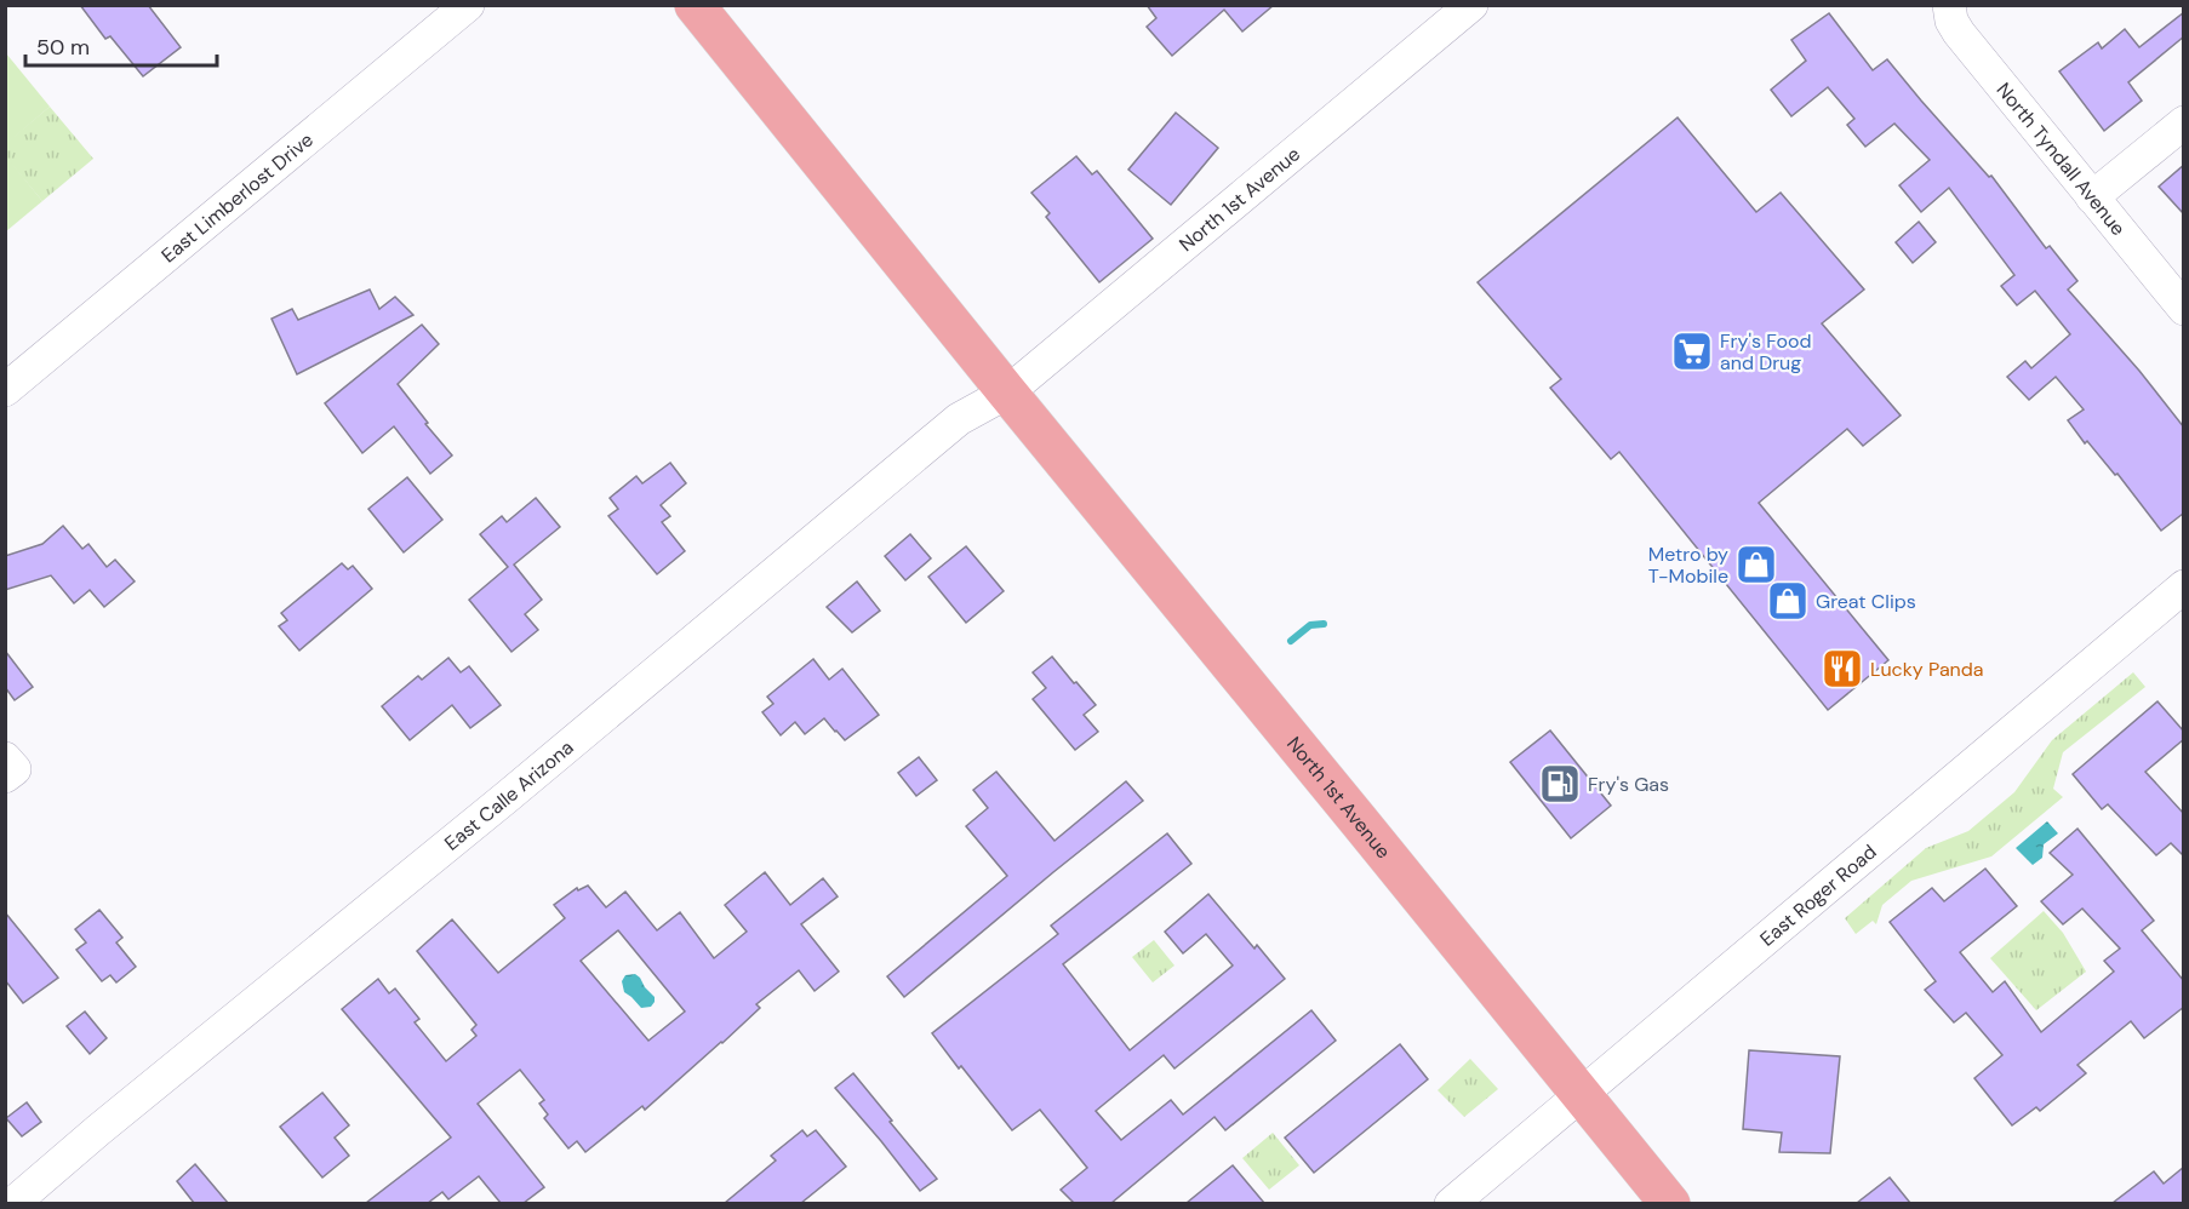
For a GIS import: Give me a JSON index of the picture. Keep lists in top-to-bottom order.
{
  "streets": {
    "main road": ["North 1st Avenue"],
    "street": [
      "North Tyndall Avenue",
      "East Limberlost Drive",
      "East Calle Arizona",
      "East Roger Road"
    ]
  },
  "crossings": [
    ["North 1st Avenue", "East Calle Arizona"],
    ["North 1st Avenue", "East Roger Road"]
  ],
  "places": {
    "supermarket": ["Fry's Food and Drug"],
    "shop": ["Metro by T-Mobile", "Great Clips"],
    "restaurant": ["Lucky Panda"],
    "fuel station": ["Fry's Gas"]
  },
  "scale_bar": "50 m"
}
